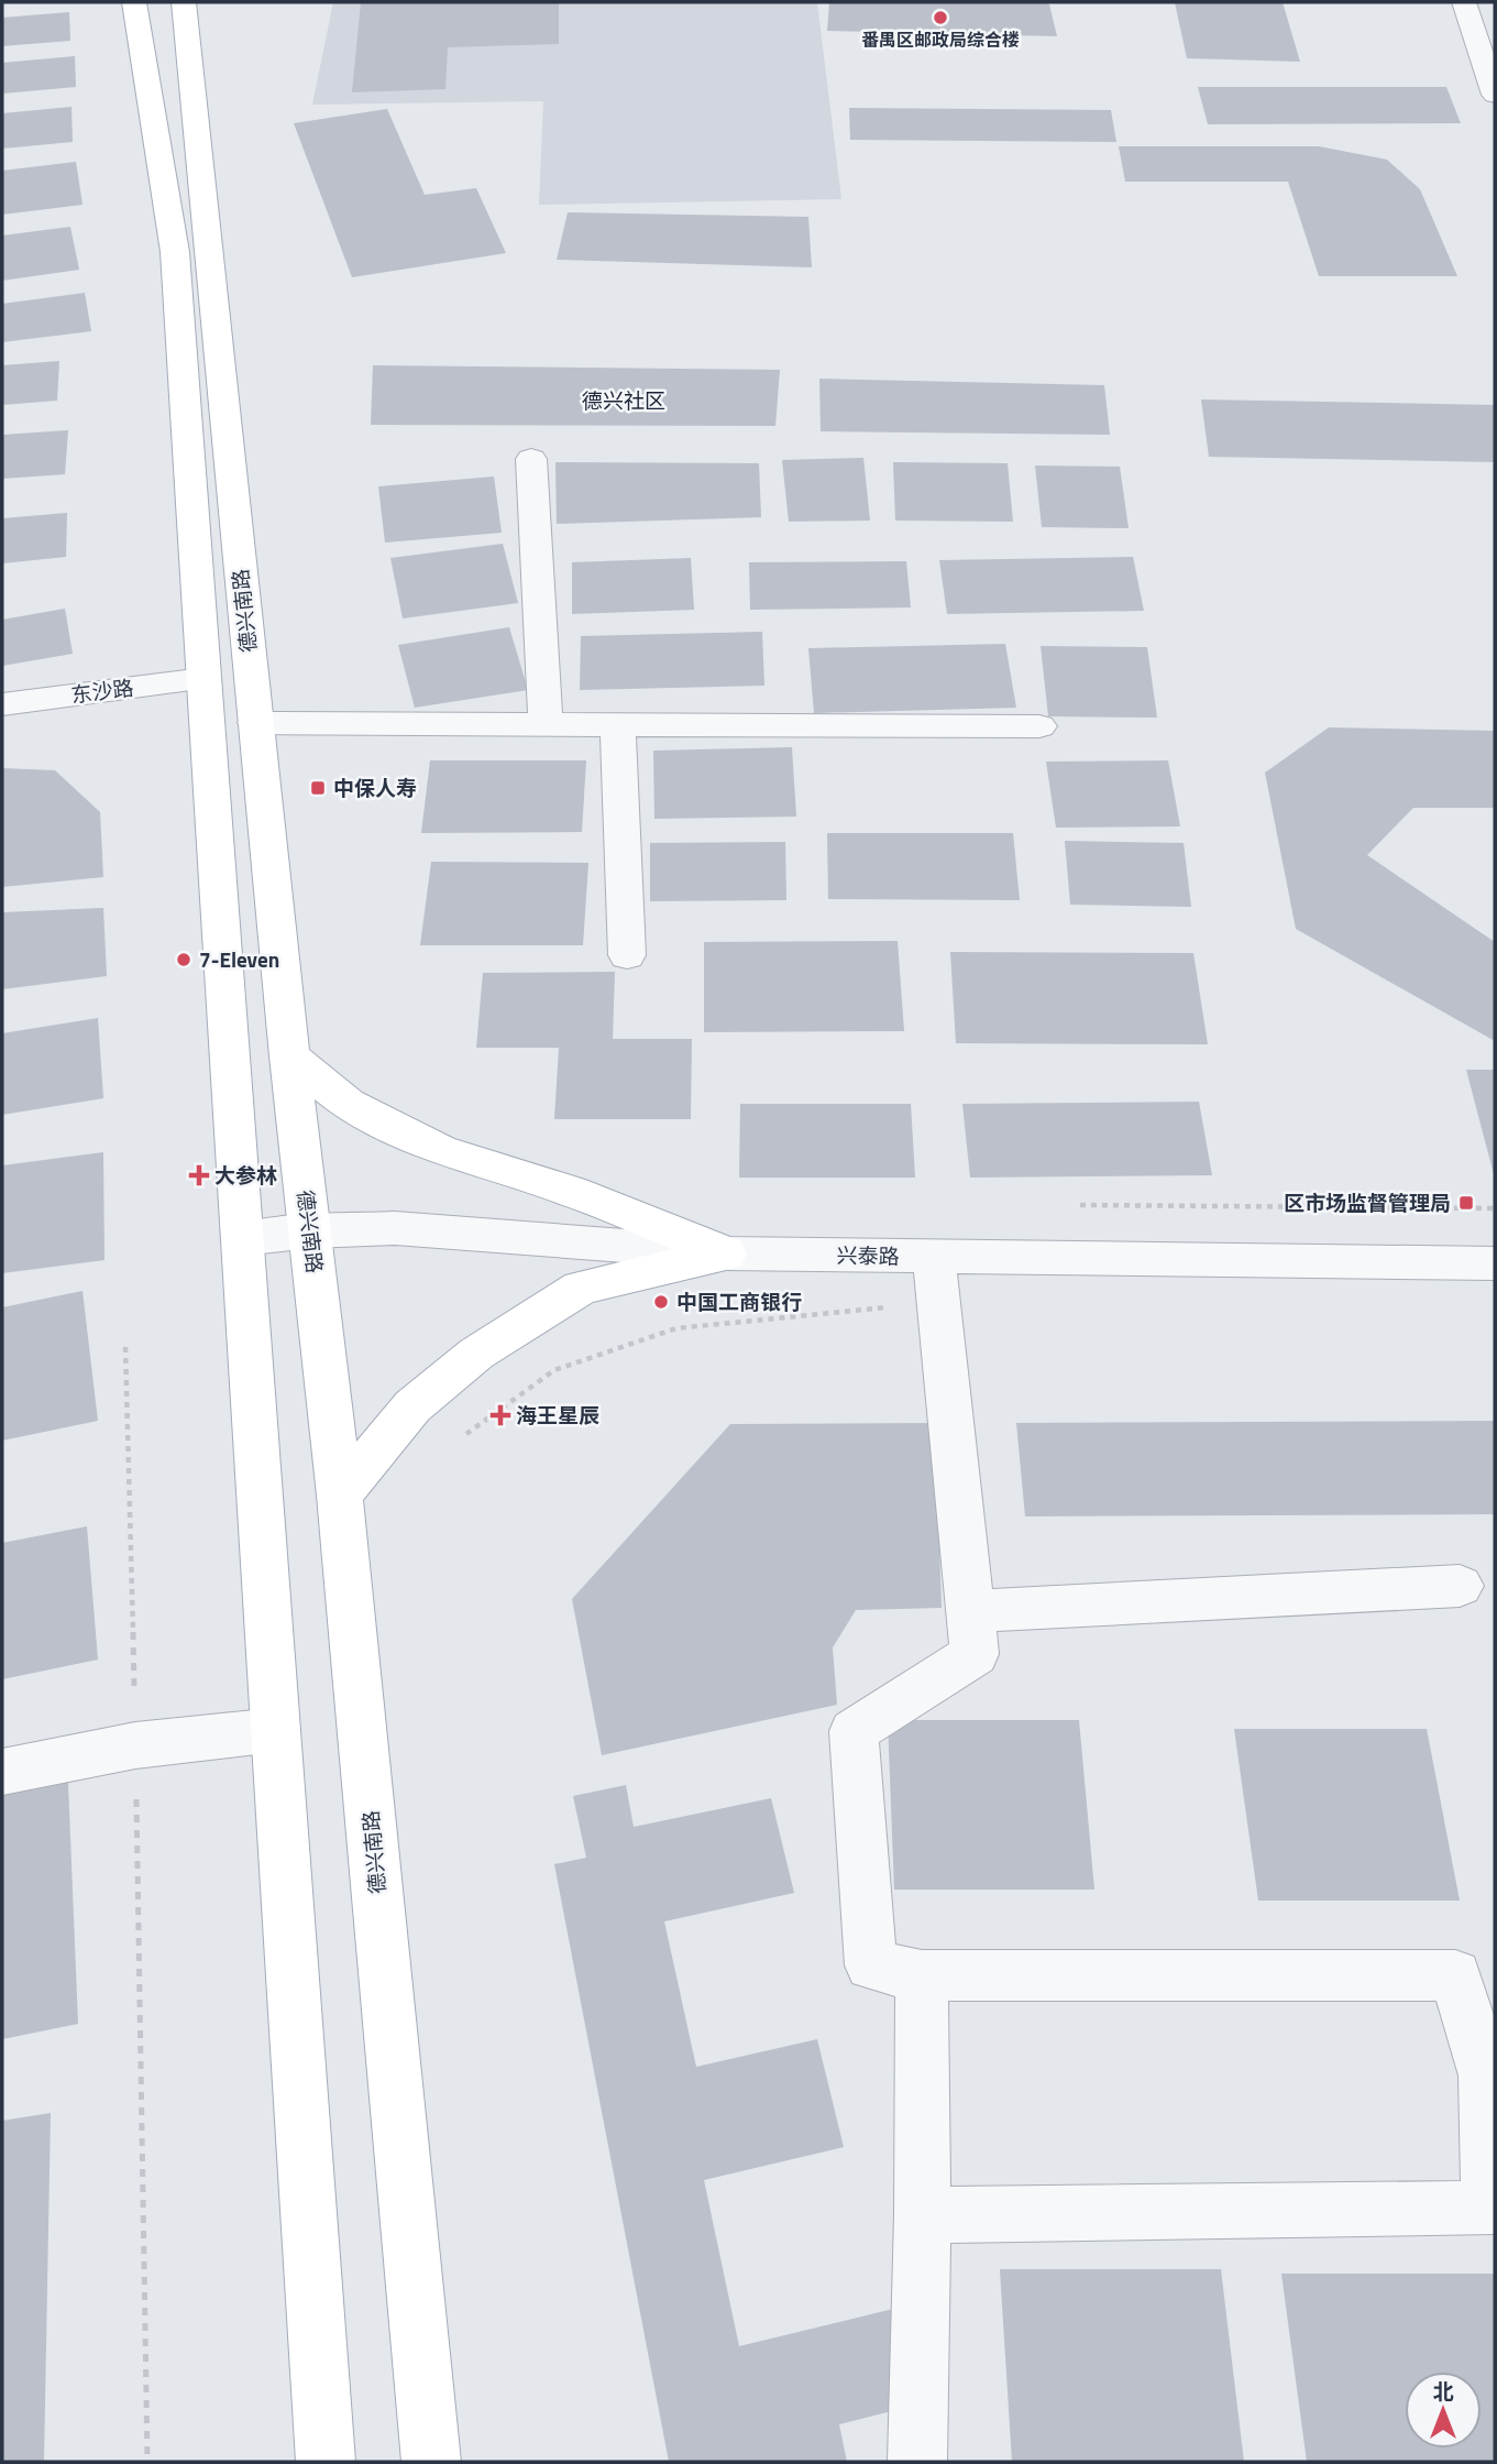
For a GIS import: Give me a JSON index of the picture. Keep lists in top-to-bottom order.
{
  "streets": {
    "main road": ["德兴南路"],
    "street": ["东沙路", "兴泰路"]
  },
  "crossings": [
    ["德兴南路", "东沙路"],
    ["德兴南路", "兴泰路"]
  ],
  "districts": ["德兴社区"],
  "places": {
    "other": ["番禺区邮政局综合楼", "7-Eleven", "中国工商银行"],
    "transit": ["中保人寿", "区市场监督管理局"],
    "health": ["大参林", "海王星辰"]
  },
  "north": "top"
}
